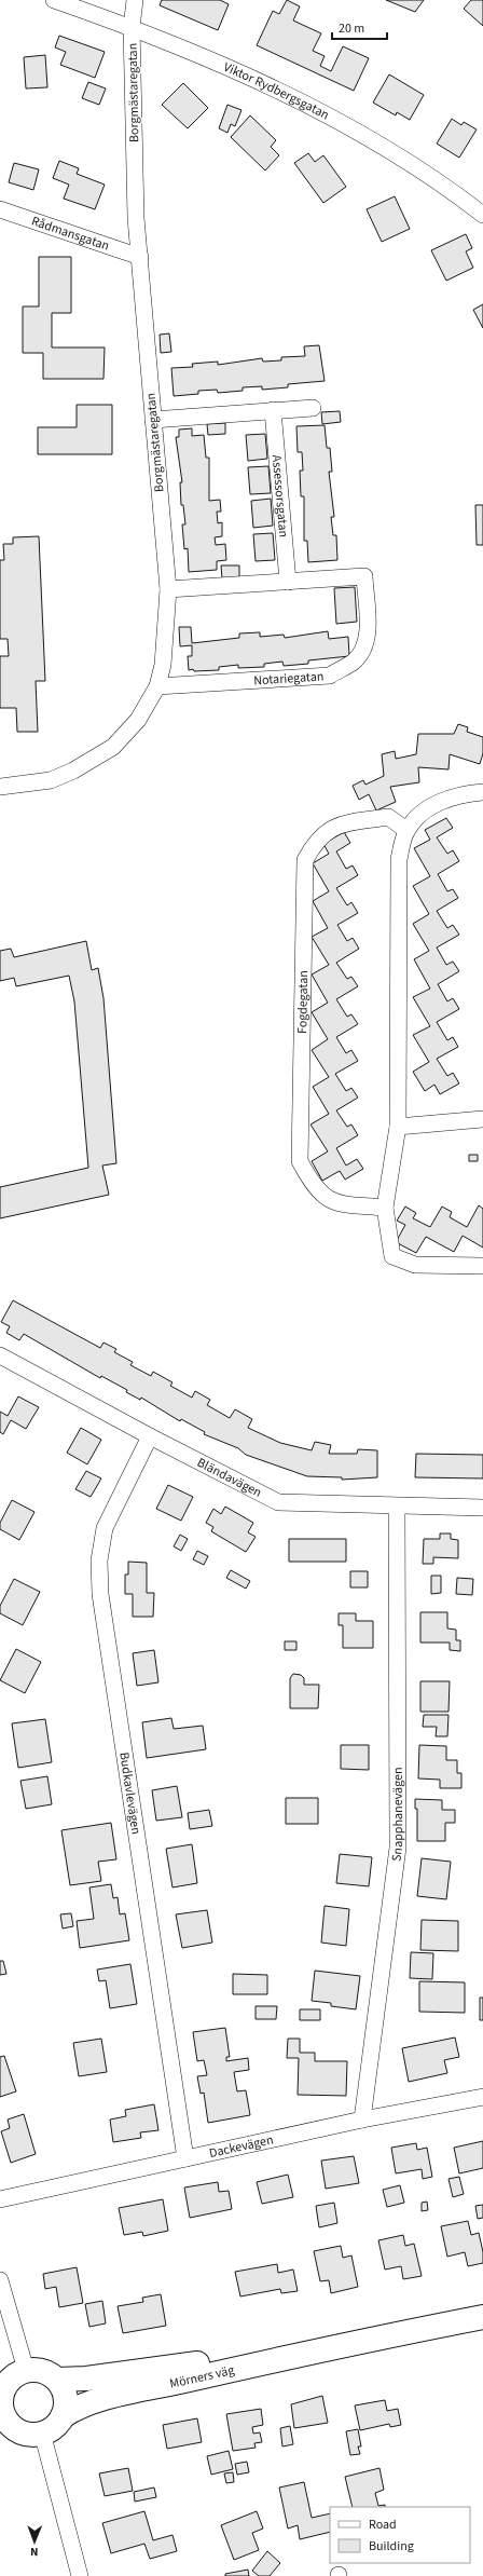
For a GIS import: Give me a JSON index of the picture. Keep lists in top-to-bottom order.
{
  "streets": {
    "main road": ["Mörners väg"],
    "street": [
      "Viktor Rydbergsgatan",
      "Borgmästaregatan",
      "Rådmansgatan",
      "Assessorsgatan",
      "Notariegatan",
      "Fogdegatan",
      "Bländavägen",
      "Budkavlevägen",
      "Snapphanevägen",
      "Dackevägen"
    ]
  },
  "crossings": [
    ["Viktor Rydbergsgatan", "Borgmästaregatan"],
    ["Borgmästaregatan", "Rådmansgatan"],
    ["Borgmästaregatan", "Notariegatan"],
    ["Assessorsgatan", "Notariegatan"],
    ["Bländavägen", "Budkavlevägen"],
    ["Bländavägen", "Snapphanevägen"],
    ["Budkavlevägen", "Dackevägen"],
    ["Snapphanevägen", "Dackevägen"]
  ],
  "legend": ["Road", "Building"],
  "scale_bar": "20 m",
  "north": "bottom"
}
